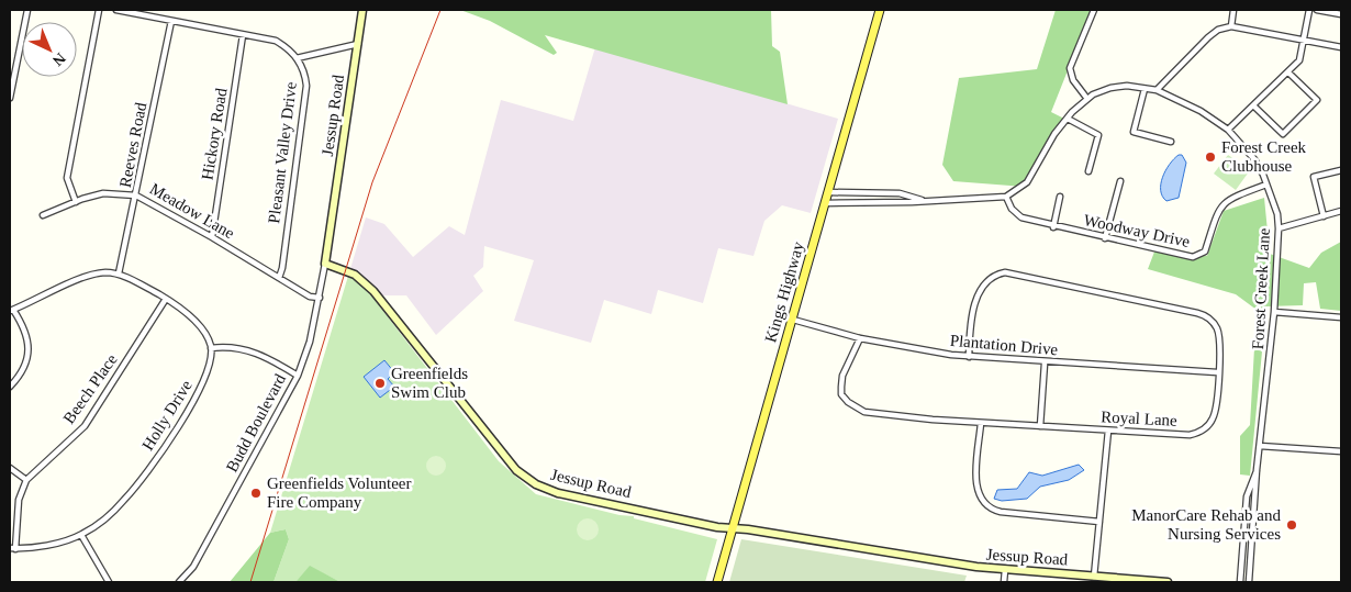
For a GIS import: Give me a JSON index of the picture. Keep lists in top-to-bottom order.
{
  "streets": {
    "main road": ["Kings Highway"],
    "street": [
      "Jessup Road",
      "Hickory Road",
      "Reeves Road",
      "Pleasant Valley Drive",
      "Meadow Lane",
      "Woodway Drive",
      "Forest Creek Lane",
      "Plantation Drive",
      "Beech Place",
      "Holly Drive",
      "Royal Lane",
      "Budd Boulevard"
    ]
  },
  "crossings": [
    ["Jessup Road", "Kings Highway"],
    ["Jessup Road", "Budd Boulevard"],
    ["Hickory Road", "Pleasant Valley Drive"],
    ["Hickory Road", "Meadow Lane"],
    ["Reeves Road", "Pleasant Valley Drive"],
    ["Reeves Road", "Meadow Lane"],
    ["Pleasant Valley Drive", "Meadow Lane"],
    ["Meadow Lane", "Budd Boulevard"],
    ["Woodway Drive", "Forest Creek Lane"],
    ["Kings Highway", "Plantation Drive"],
    ["Plantation Drive", "Royal Lane"]
  ],
  "places": [
    "Forest Creek Clubhouse",
    "Greenfields Swim Club",
    "Greenfields Volunteer Fire Company",
    "ManorCare Rehab and Nursing Services"
  ],
  "north": "bottom right"
}
